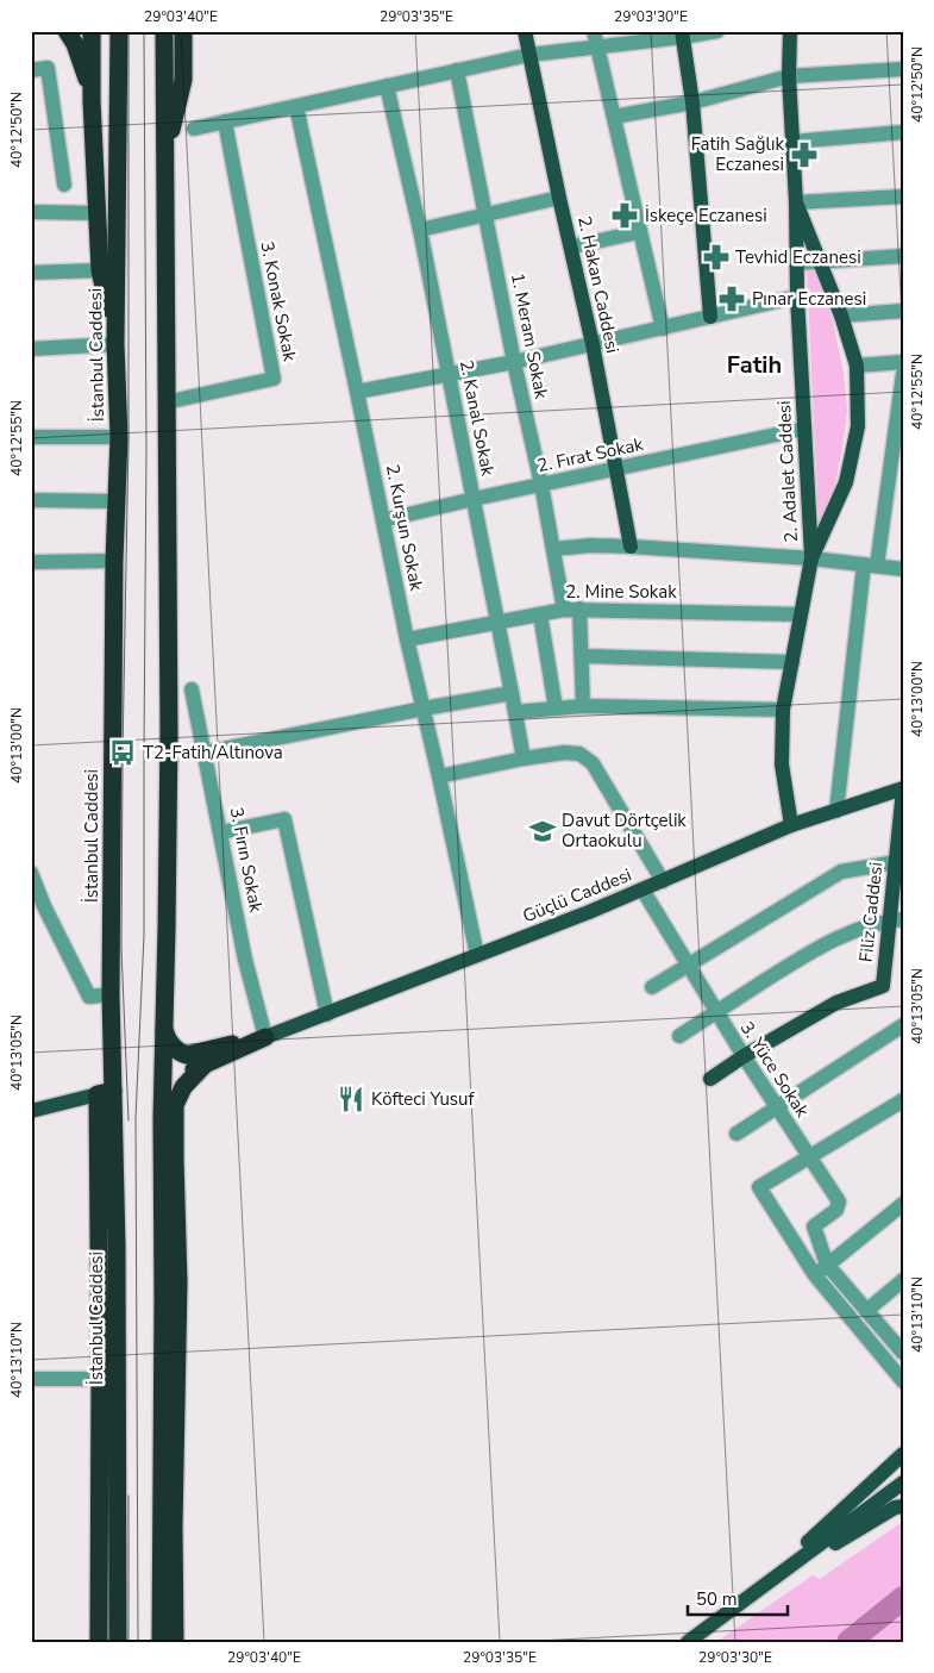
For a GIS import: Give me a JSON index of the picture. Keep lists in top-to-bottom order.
{
  "streets": {
    "highway": ["İstanbul Caddesi"],
    "main road": [
      "2. Hakan Caddesi",
      "2. Adalet Caddesi",
      "Güçlü Caddesi",
      "Filiz Caddesi"
    ],
    "street": [
      "3. Konak Sokak",
      "1. Meram Sokak",
      "2. Kanal Sokak",
      "2. Fırat Sokak",
      "2. Kurşun Sokak",
      "2. Mine Sokak",
      "3. Fırın Sokak",
      "3. Yüce Sokak"
    ]
  },
  "crossings": [
    ["2. Hakan Caddesi", "2. Fırat Sokak"],
    ["1. Meram Sokak", "2. Fırat Sokak"],
    ["1. Meram Sokak", "2. Mine Sokak"],
    ["2. Kanal Sokak", "2. Fırat Sokak"],
    ["2. Kanal Sokak", "2. Mine Sokak"],
    ["2. Fırat Sokak", "2. Adalet Caddesi"],
    ["2. Fırat Sokak", "2. Kurşun Sokak"],
    ["2. Adalet Caddesi", "2. Mine Sokak"],
    ["2. Adalet Caddesi", "Güçlü Caddesi"],
    ["2. Kurşun Sokak", "2. Mine Sokak"],
    ["2. Kurşun Sokak", "Güçlü Caddesi"],
    ["3. Fırın Sokak", "Güçlü Caddesi"],
    ["Güçlü Caddesi", "Filiz Caddesi"],
    ["Güçlü Caddesi", "3. Yüce Sokak"],
    ["Filiz Caddesi", "3. Yüce Sokak"]
  ],
  "districts": ["Fatih"],
  "places": {
    "pharmacy": [
      "Fatih Sağlık Eczanesi",
      "İskeçe Eczanesi",
      "Tevhid Eczanesi",
      "Pınar Eczanesi"
    ],
    "bus stop": ["T2-Fatih/Altınova"],
    "school or university": ["Davut Dörtçelik Ortaokulu"],
    "restaurant": ["Köfteci Yusuf"]
  },
  "scale_bar": "50 m",
  "coordinates": [
    "29°03'40\"E",
    "29°03'35\"E",
    "29°03'30\"E",
    "40°12'50\"N",
    "40°12'55\"N",
    "40°13'00\"N",
    "40°13'05\"N",
    "40°13'10\"N"
  ]
}
